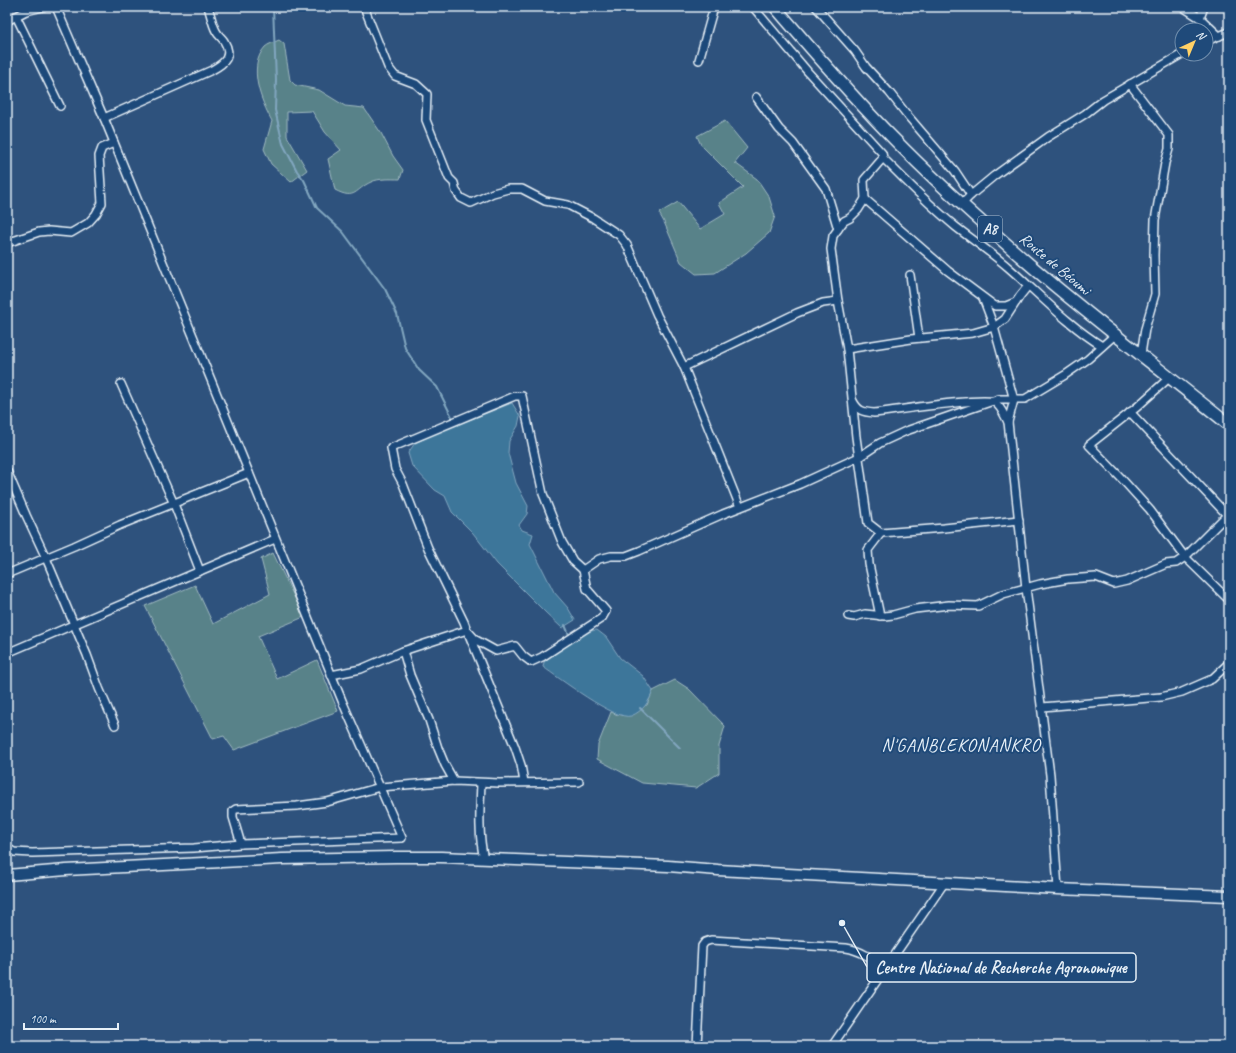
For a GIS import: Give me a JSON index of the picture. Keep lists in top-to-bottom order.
{
  "streets": {
    "main road": ["A8", "Route de Béoumi"]
  },
  "districts": ["N'GANBLEKONANKRO"],
  "places": ["Centre National de Recherche Agronomique"],
  "scale_bar": "100 m",
  "north": "top right"
}
